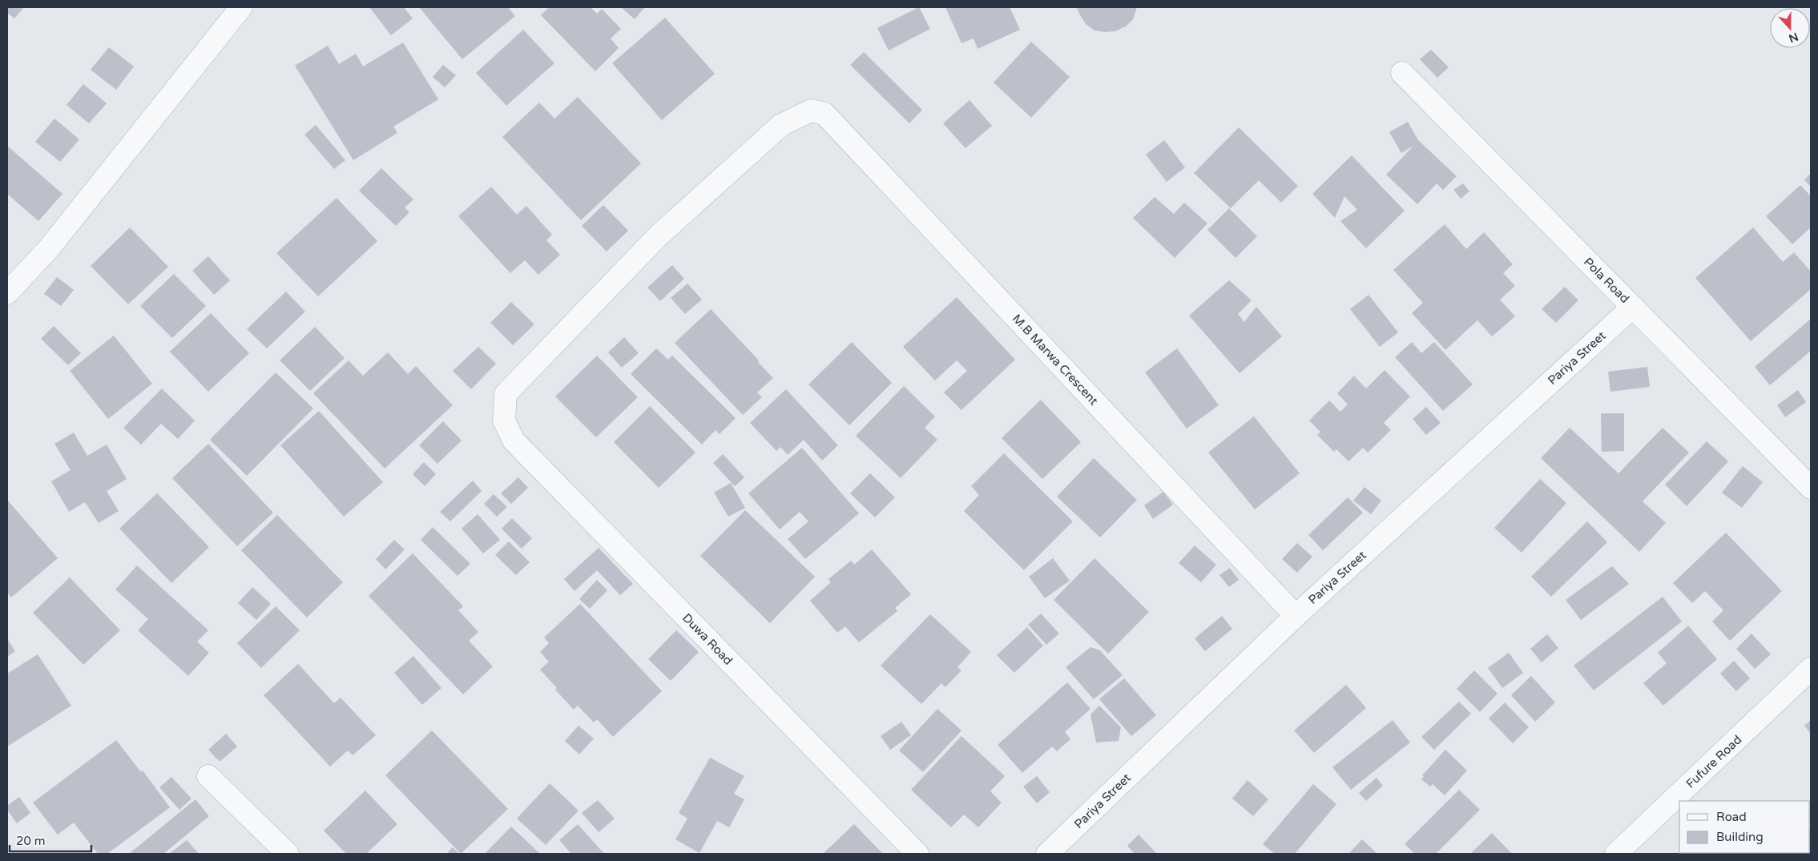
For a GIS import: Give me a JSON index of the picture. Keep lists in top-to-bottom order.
{
  "streets": {
    "street": [
      "Pola Road",
      "Pariya Street",
      "M.B Marwa Crescent",
      "Duwa Road",
      "Fufure Road"
    ]
  },
  "crossings": [
    ["Pola Road", "Pariya Street"],
    ["Pariya Street", "M.B Marwa Crescent"],
    ["M.B Marwa Crescent", "Duwa Road"]
  ],
  "legend": ["Road", "Building"],
  "scale_bar": "20 m",
  "north": "bottom"
}
